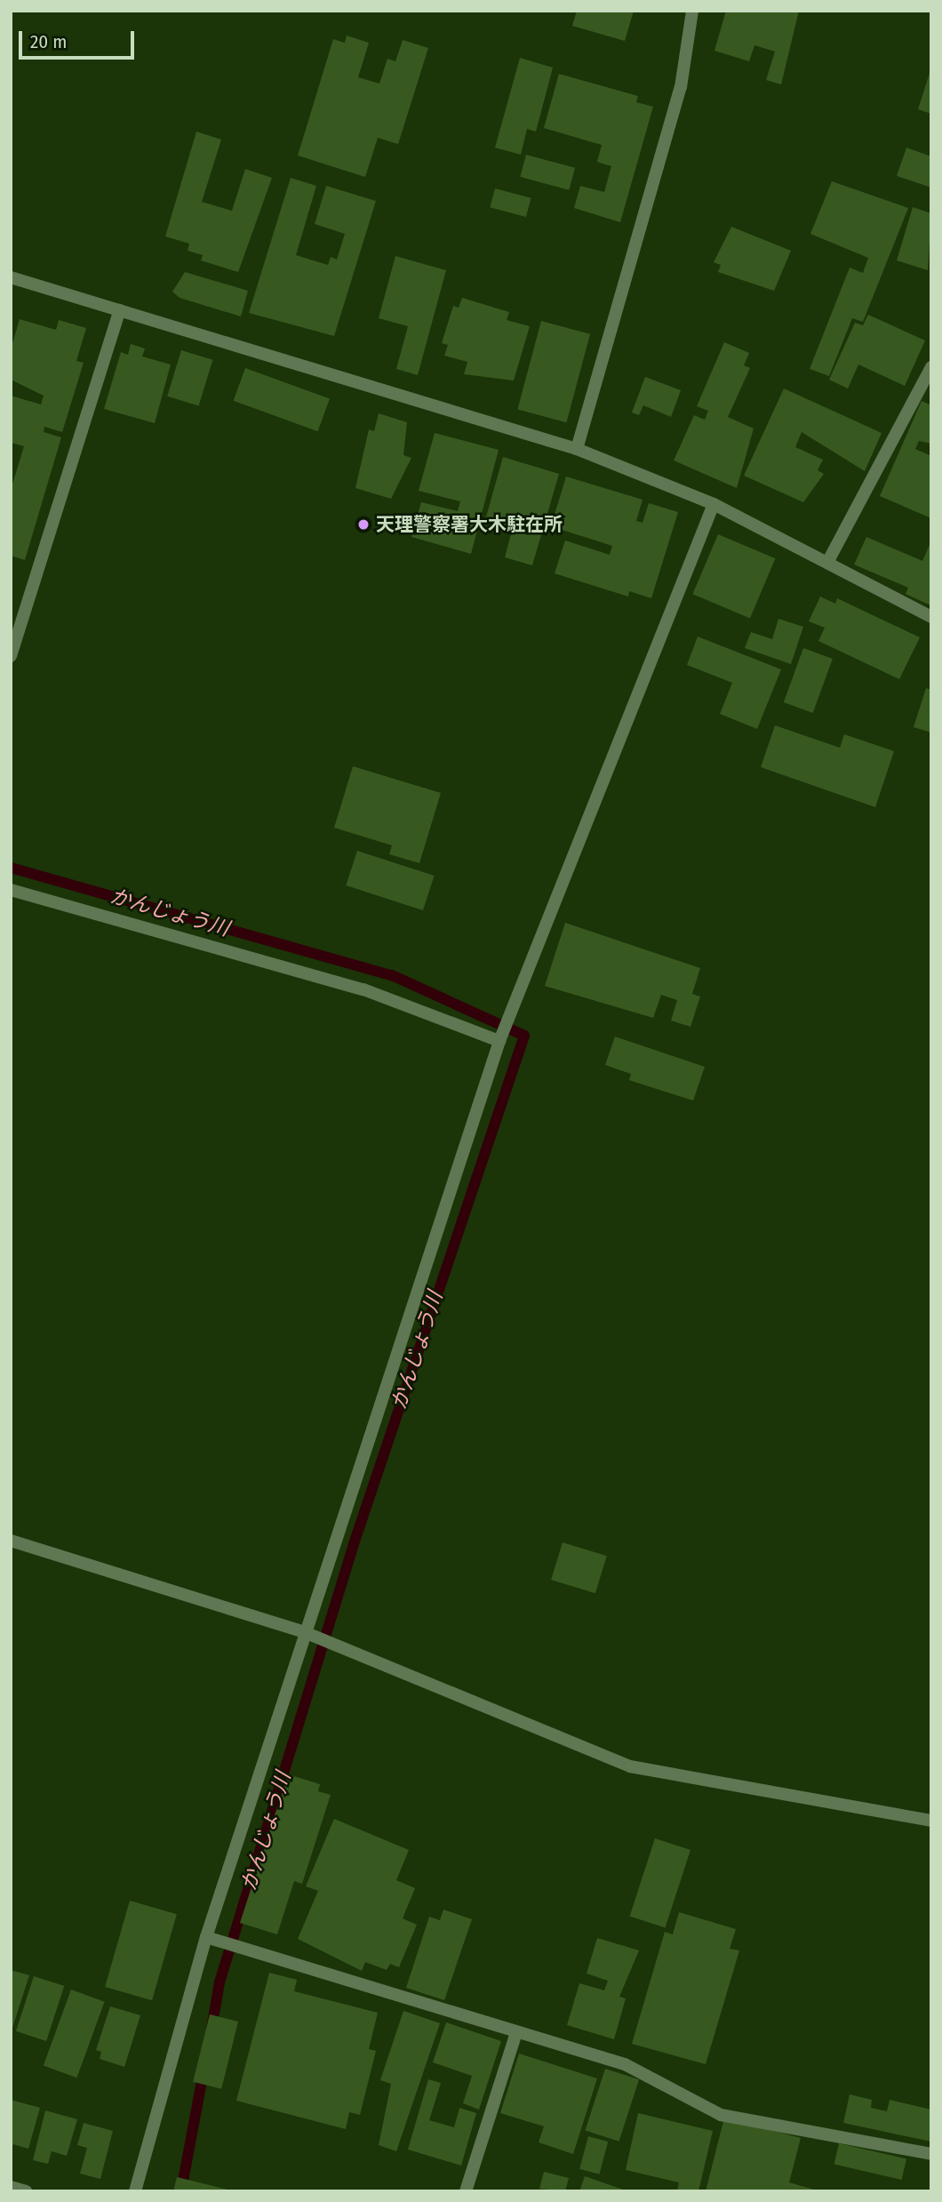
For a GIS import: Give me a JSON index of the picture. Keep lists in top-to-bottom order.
{
  "water": ["かんじょう川"],
  "places": ["天理警察署大木駐在所"],
  "scale_bar": "20 m"
}
